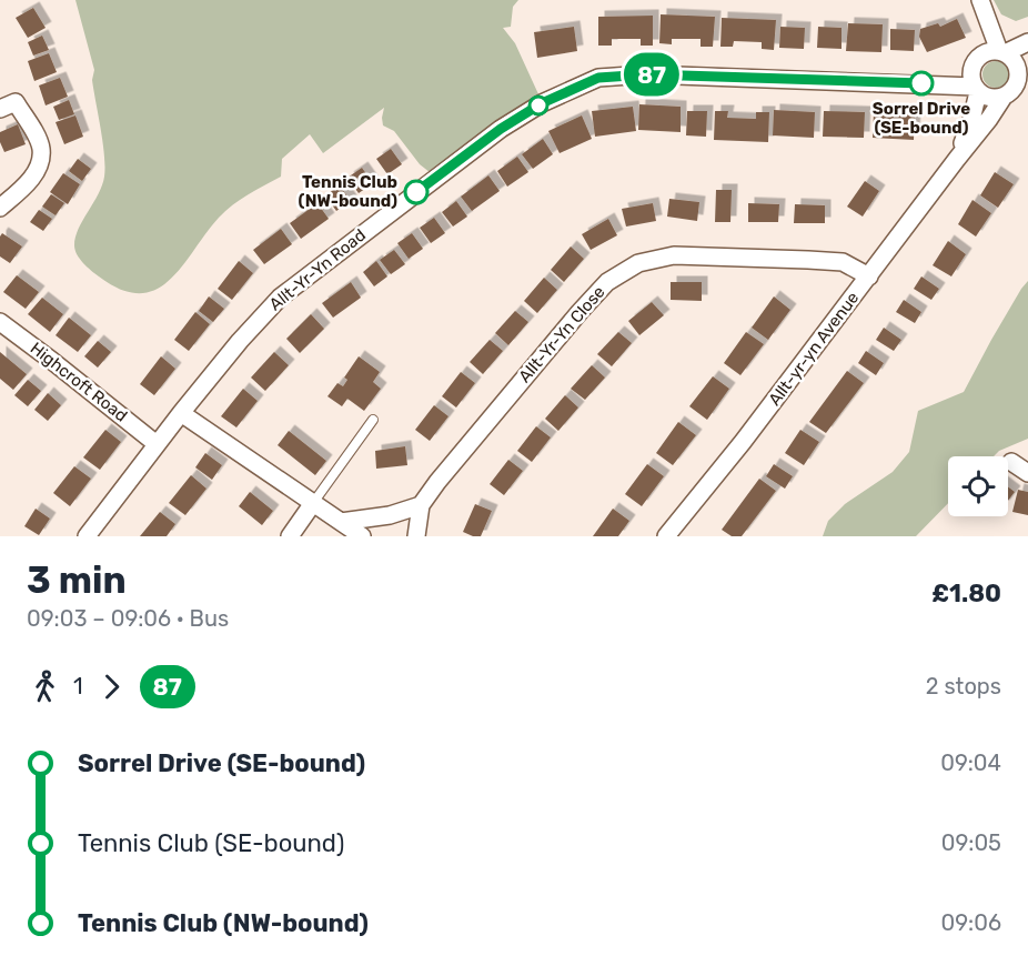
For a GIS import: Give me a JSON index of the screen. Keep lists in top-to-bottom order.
{
  "streets": {
    "street": [
      "Allt-Yr-Yn Road",
      "Allt-Yr-Yn Close",
      "Allt-yr-yn Avenue",
      "Highcroft Road"
    ]
  },
  "crossings": [
    ["Allt-Yr-Yn Road", "Allt-yr-yn Avenue"],
    ["Allt-Yr-Yn Road", "Highcroft Road"],
    ["Allt-Yr-Yn Close", "Allt-yr-yn Avenue"]
  ],
  "places": ["Sorrel Drive (SE-bound)", "Tennis Club (NW-bound)"],
  "lines": ["bus line 87"],
  "page": {
    "on_map": "87",
    "heading": ["3 min", "09:03 – 09:06 · Bus", "£1.80"],
    "legs": ["1", "87", "2 stops"],
    "list": [
      {
        "name": "Sorrel Drive (SE-bound)",
        "value": "09:04"
      },
      {
        "name": "Tennis Club (SE-bound)",
        "value": "09:05"
      },
      {
        "name": "Tennis Club (NW-bound)",
        "value": "09:06"
      }
    ]
  }
}
